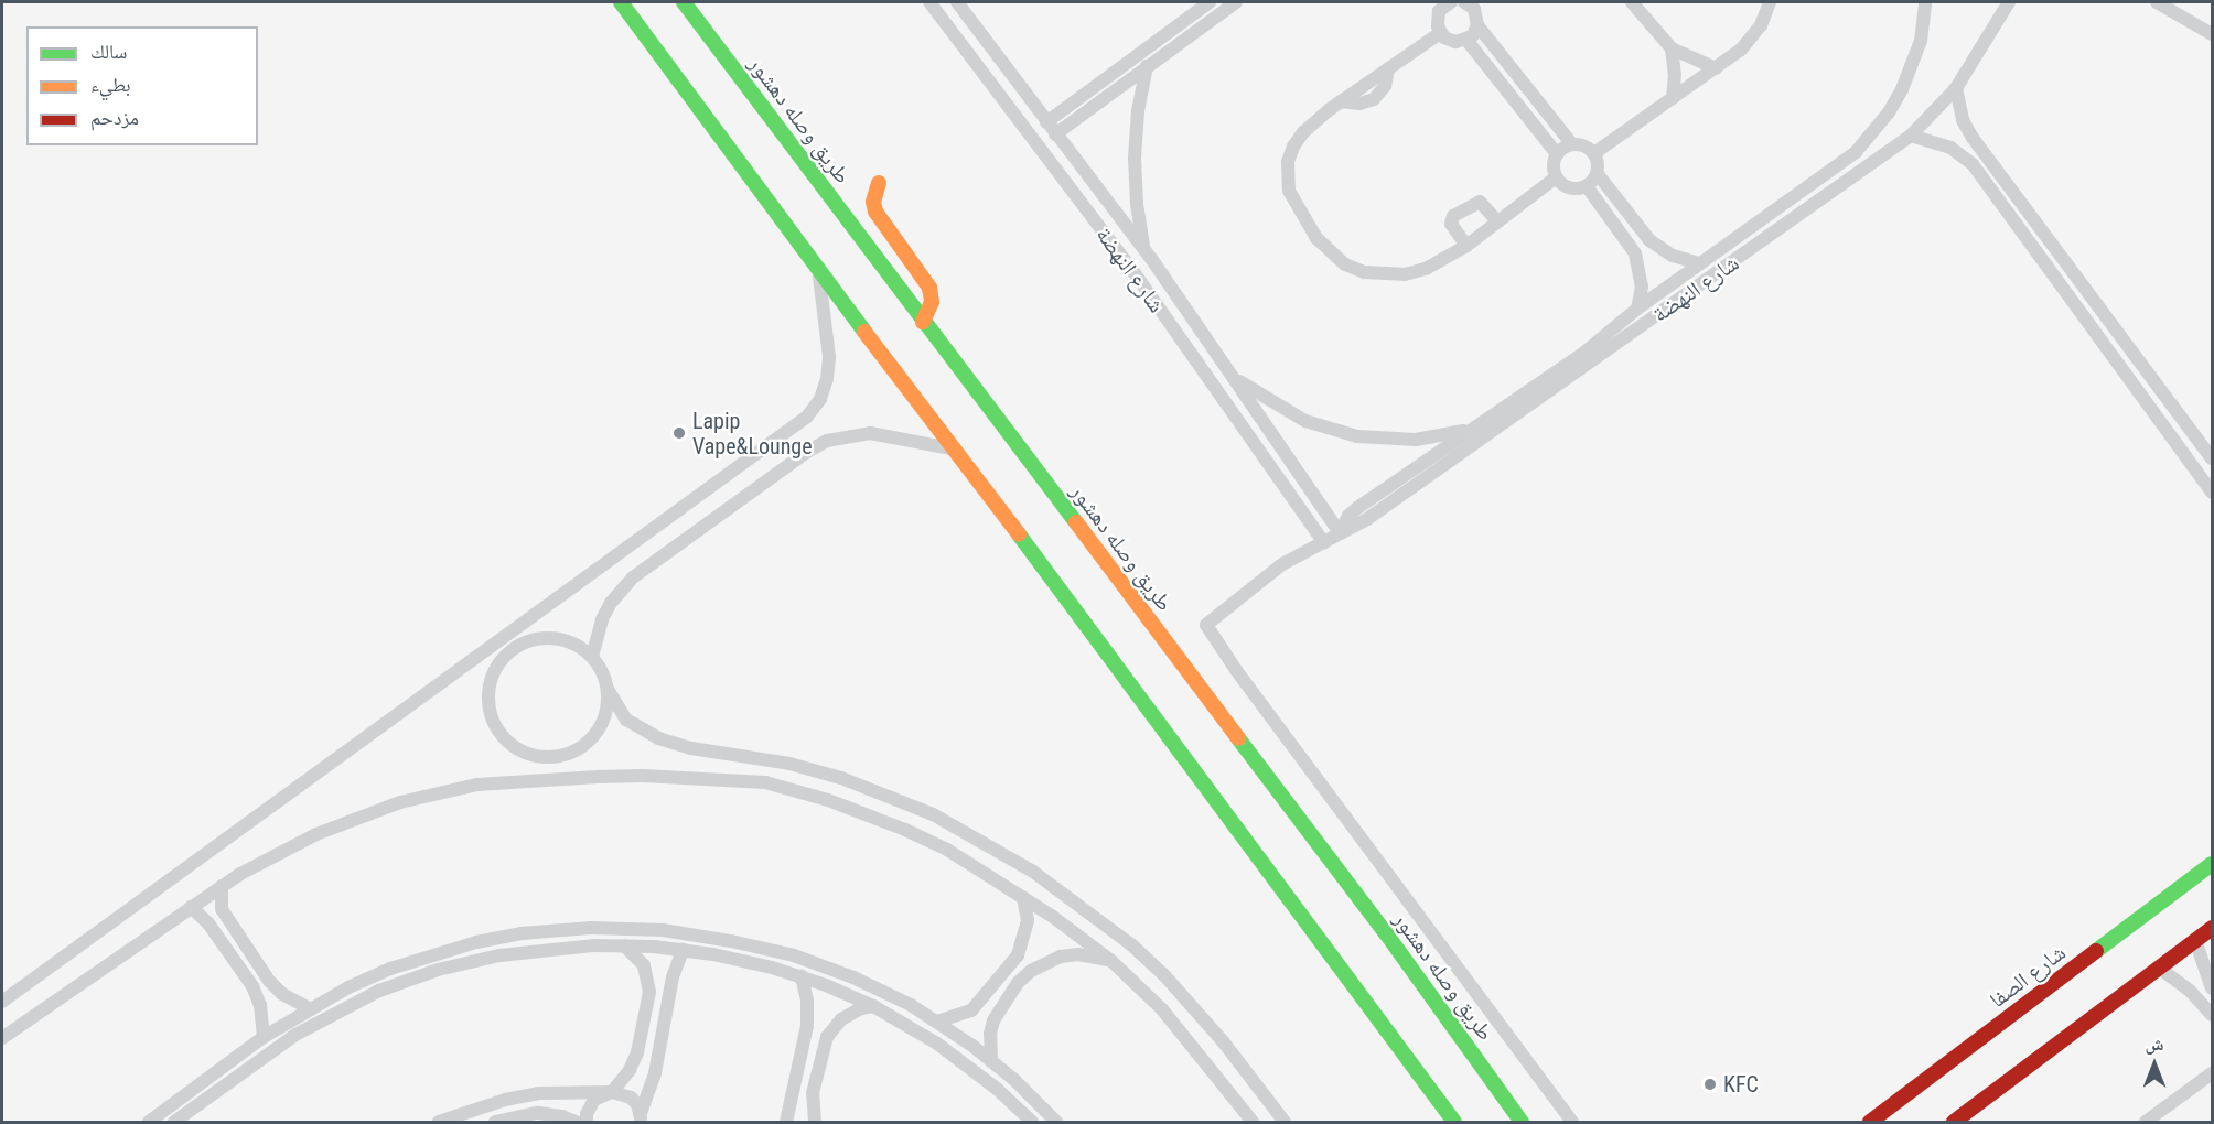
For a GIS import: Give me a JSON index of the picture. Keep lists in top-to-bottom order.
{
  "streets": {
    "main road": ["طريق وصله دهشور", "شارع الصفا"],
    "street": ["شارع النهضة"]
  },
  "places": ["Lapip Vape&Lounge", "KFC"],
  "legend": ["سالك", "بطيء", "مزدحم"],
  "north": "top"
}
